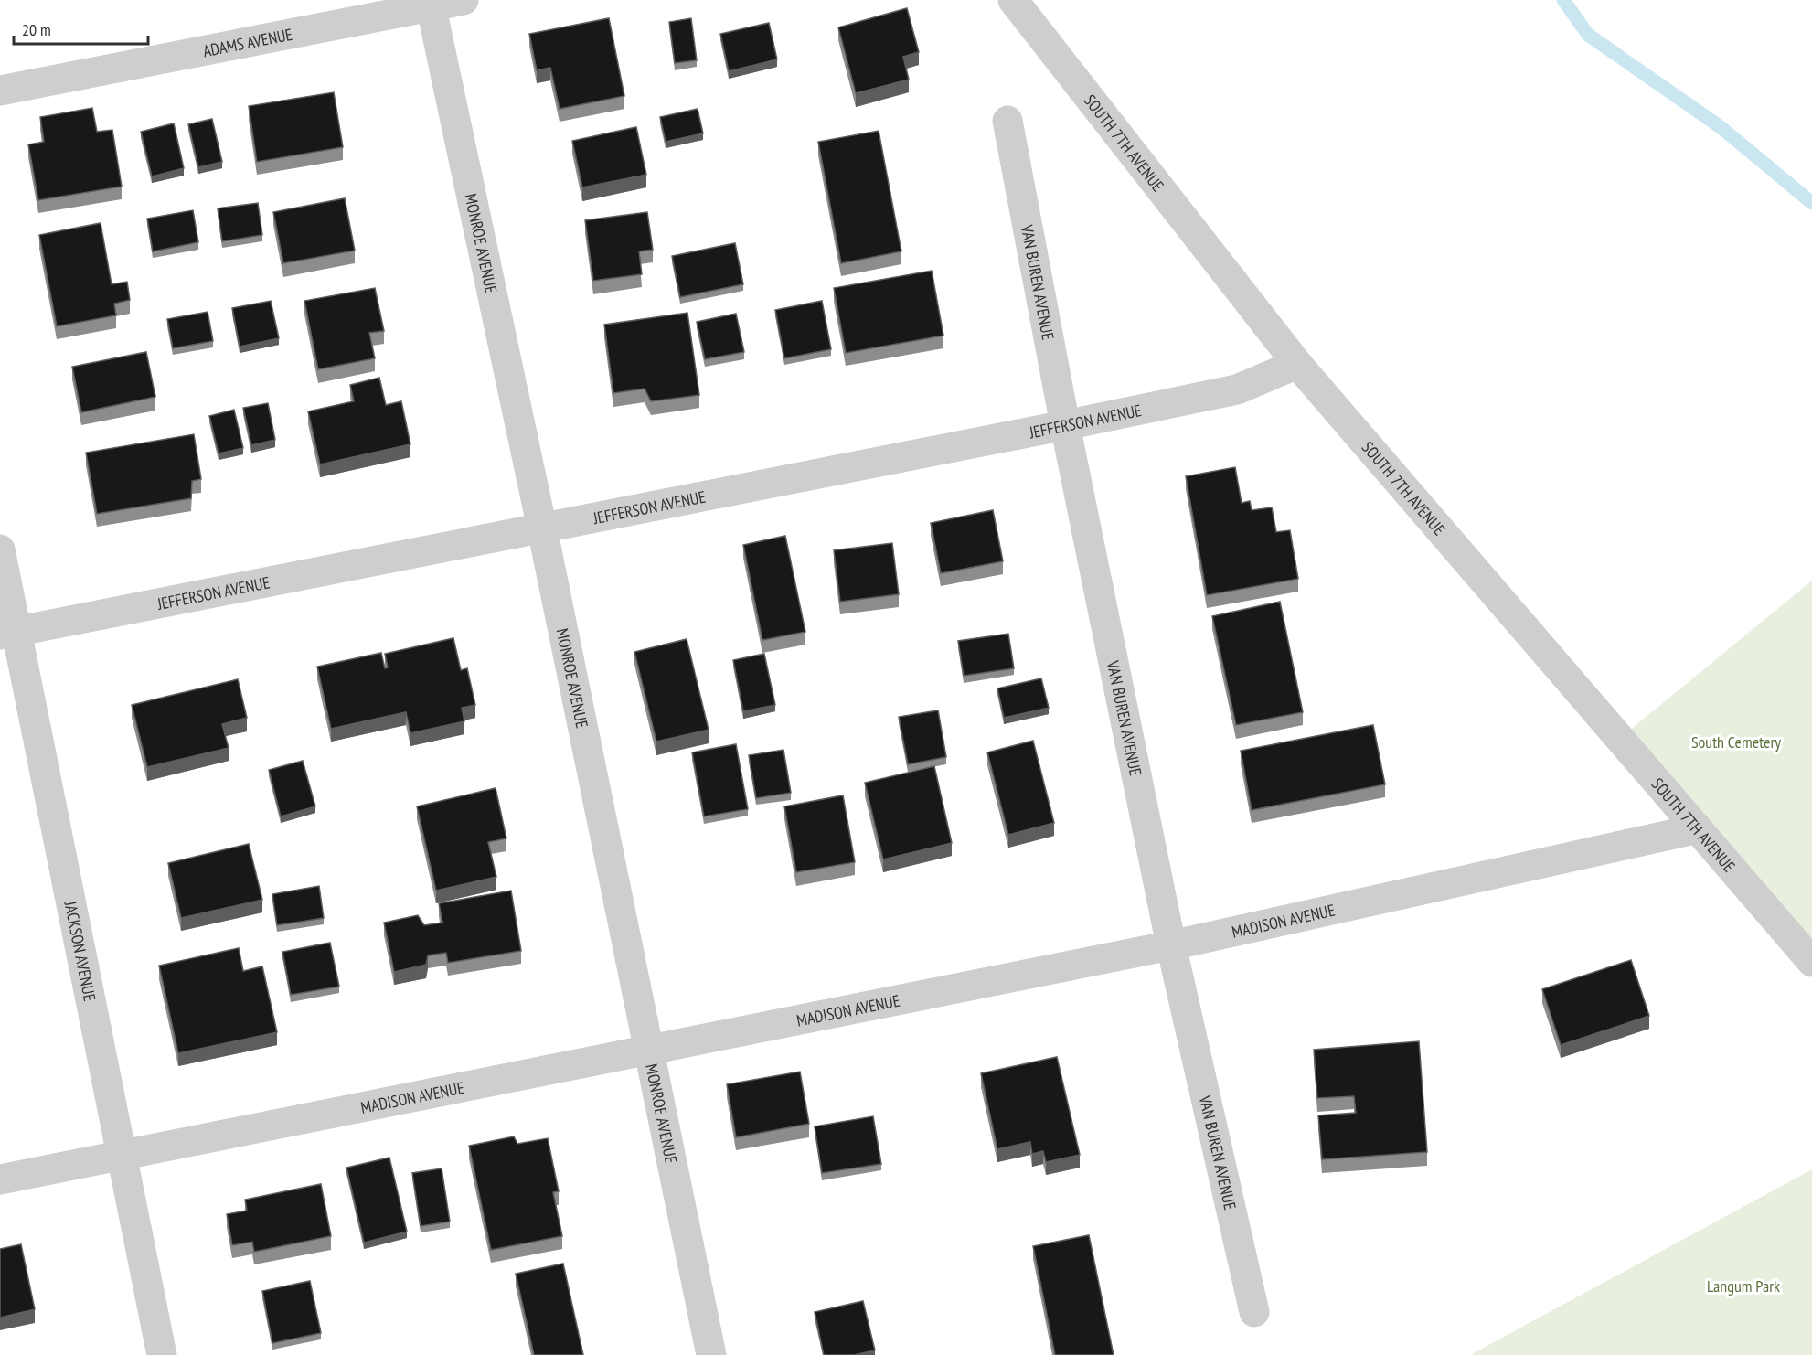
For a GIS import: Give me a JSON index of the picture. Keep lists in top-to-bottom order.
{
  "streets": {
    "street": [
      "ADAMS AVENUE",
      "SOUTH 7TH AVENUE",
      "MONROE AVENUE",
      "VAN BUREN AVENUE",
      "JEFFERSON AVENUE",
      "MADISON AVENUE",
      "JACKSON AVENUE"
    ]
  },
  "crossings": [
    ["ADAMS AVENUE", "MONROE AVENUE"],
    ["SOUTH 7TH AVENUE", "JEFFERSON AVENUE"],
    ["SOUTH 7TH AVENUE", "MADISON AVENUE"],
    ["MONROE AVENUE", "JEFFERSON AVENUE"],
    ["MONROE AVENUE", "MADISON AVENUE"],
    ["VAN BUREN AVENUE", "JEFFERSON AVENUE"],
    ["VAN BUREN AVENUE", "MADISON AVENUE"],
    ["JEFFERSON AVENUE", "JACKSON AVENUE"],
    ["MADISON AVENUE", "JACKSON AVENUE"]
  ],
  "parks": ["South Cemetery", "Langum Park"],
  "scale_bar": "20 m"
}
